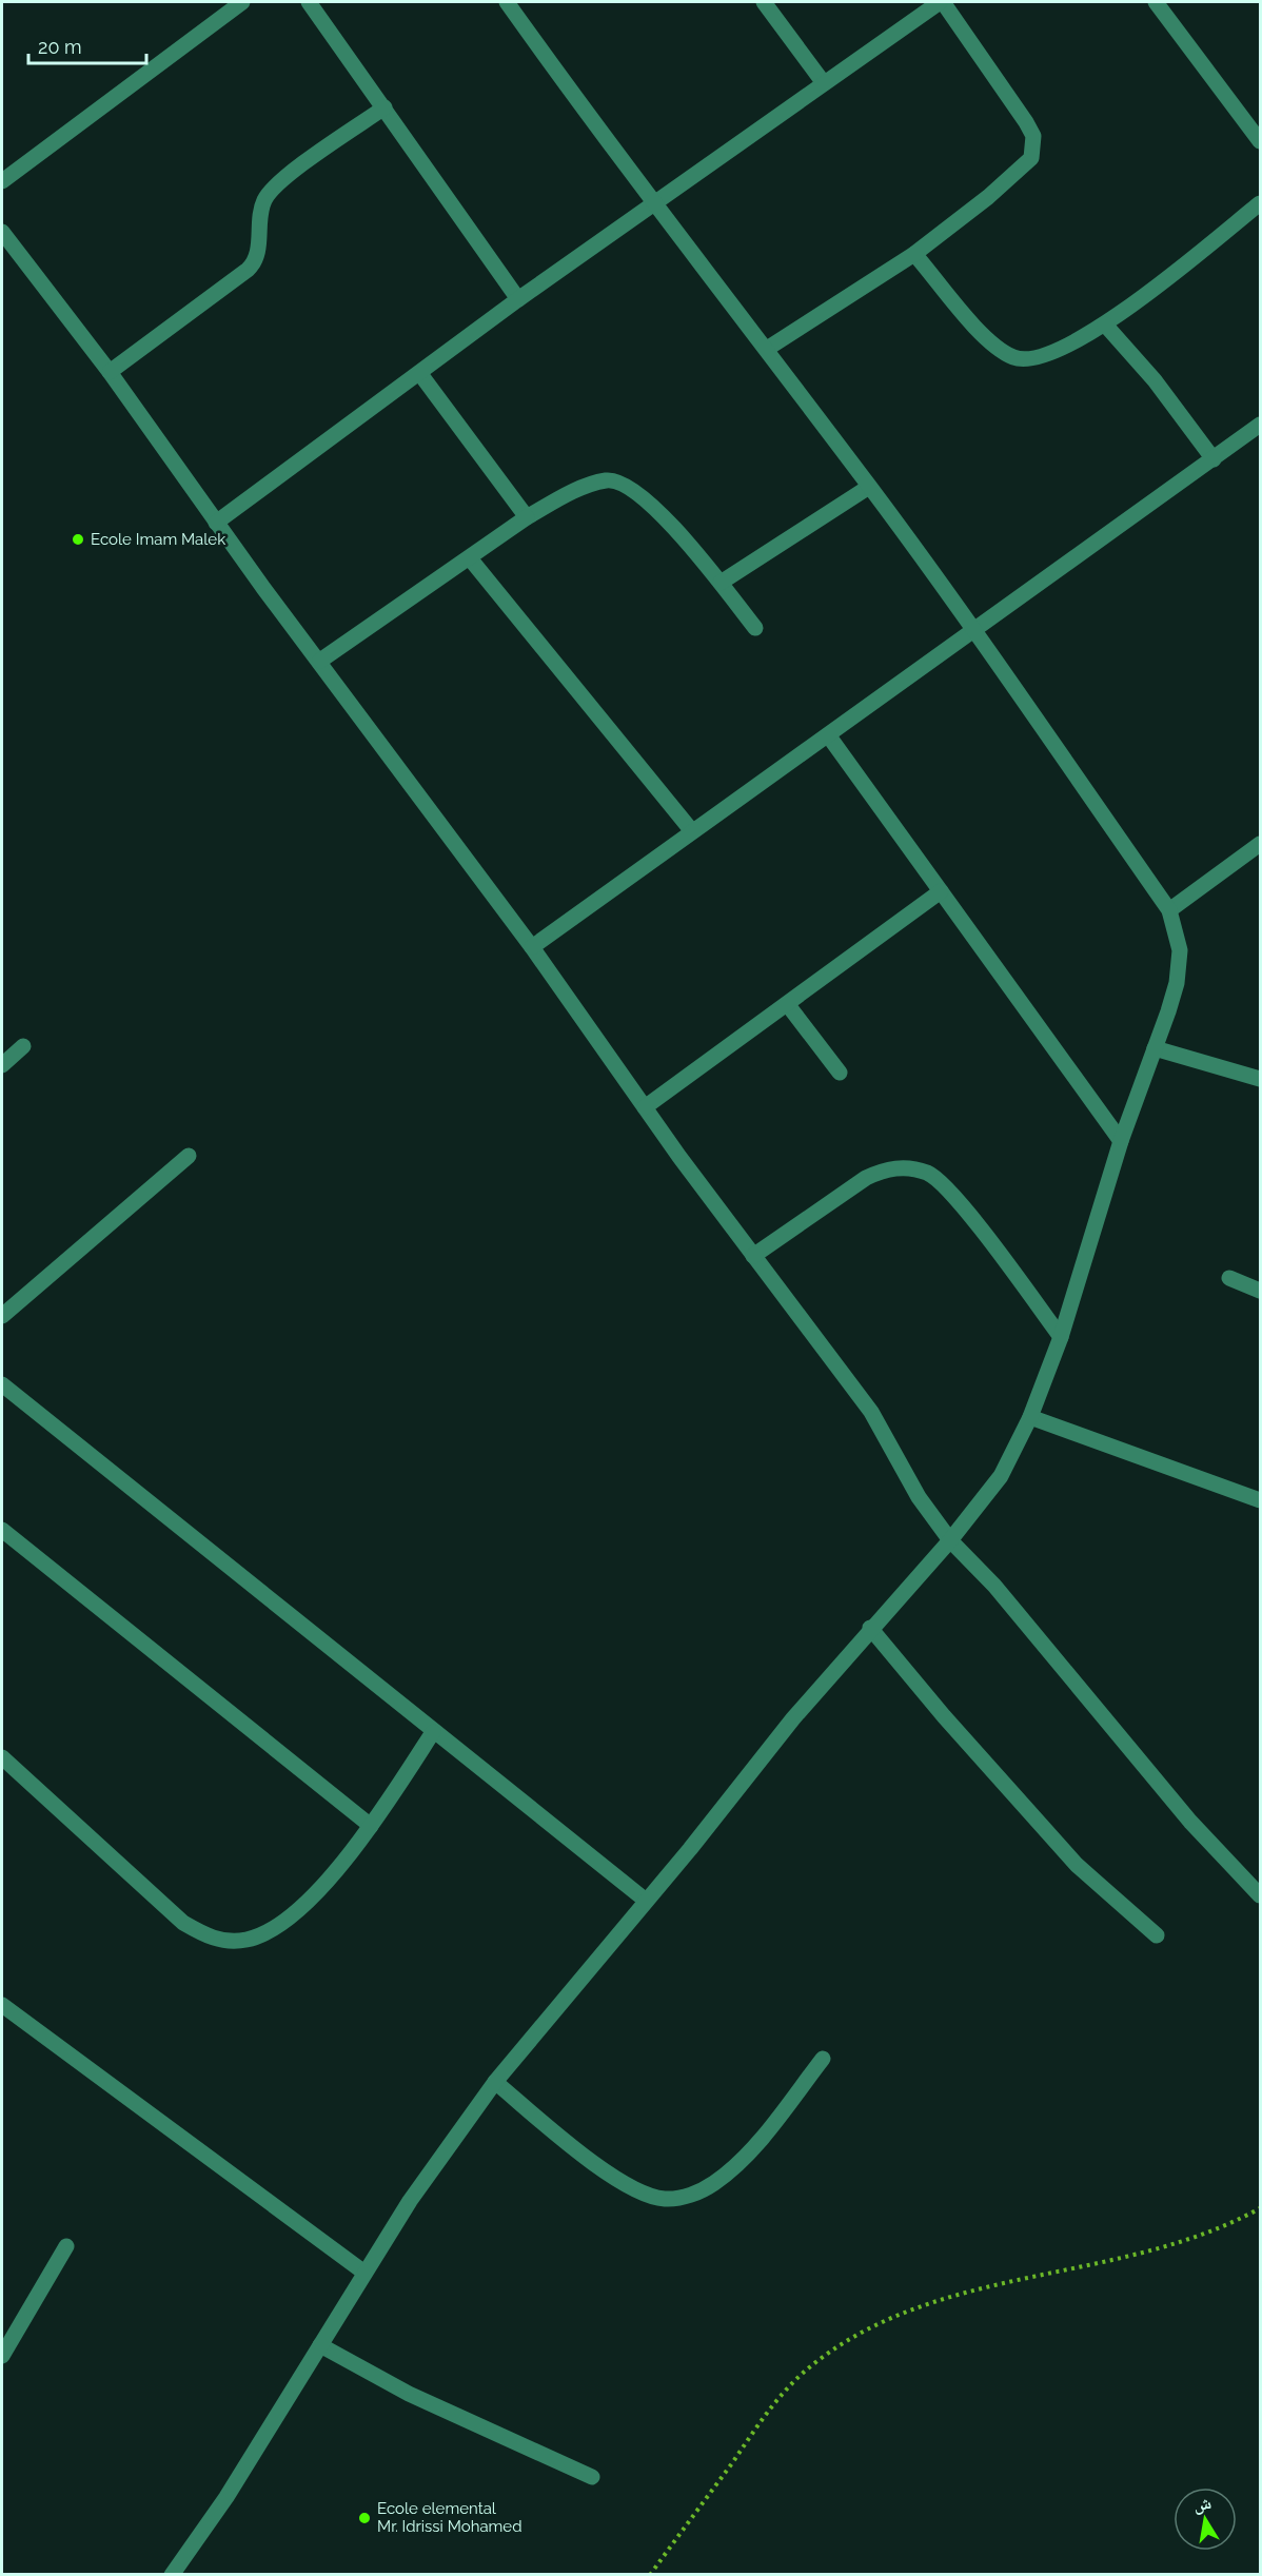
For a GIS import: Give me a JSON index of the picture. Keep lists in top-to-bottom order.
{
  "places": ["Ecole Imam Malek", "Ecole elemental Mr. Idrissi Mohamed"],
  "scale_bar": "20 m",
  "north": "top"
}
